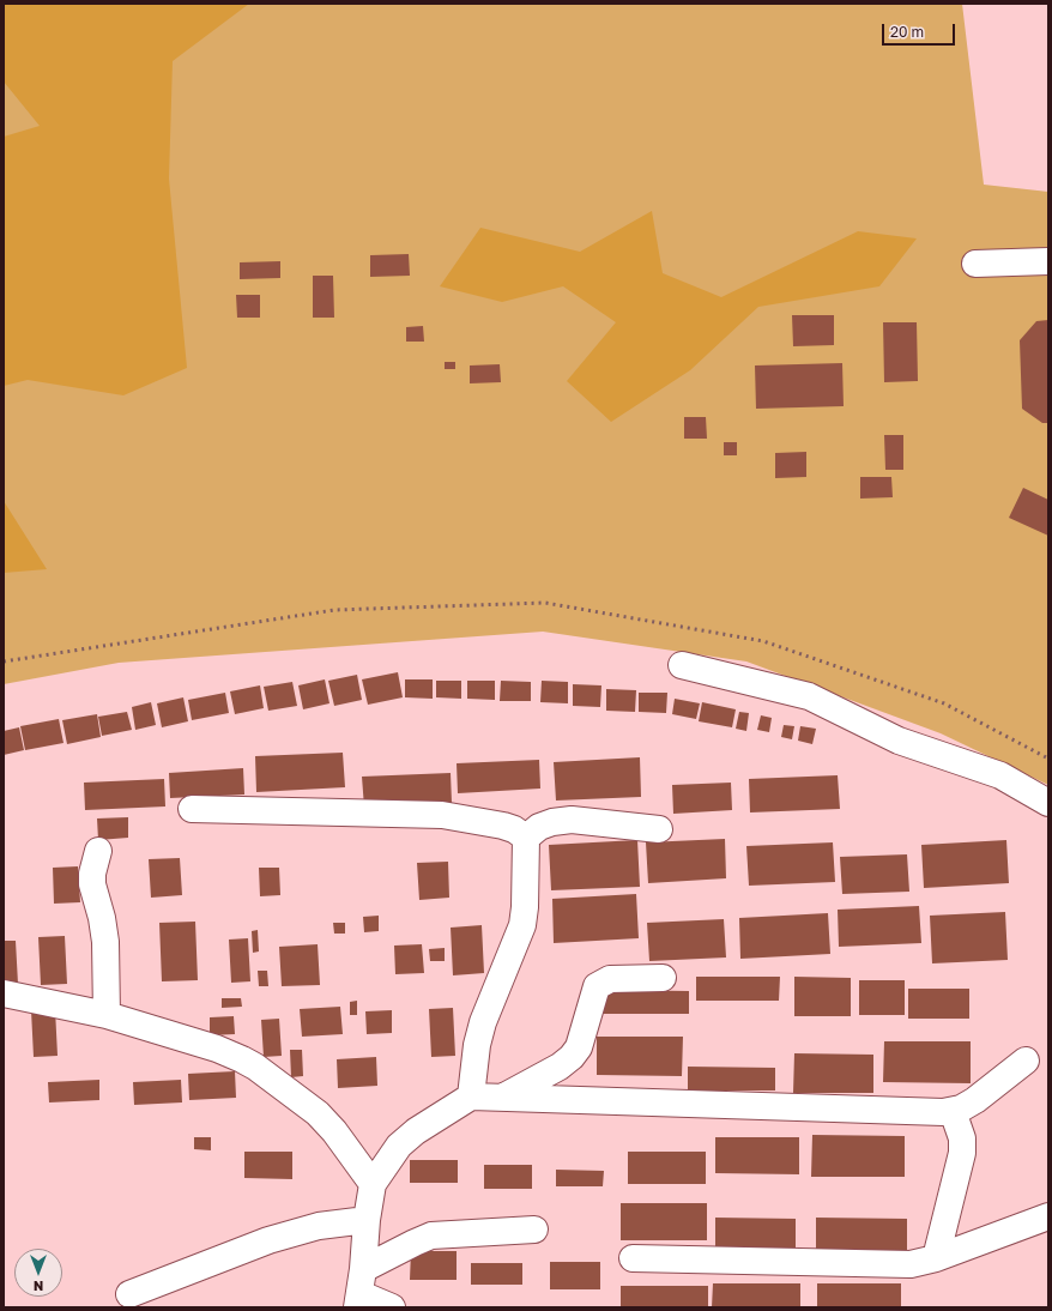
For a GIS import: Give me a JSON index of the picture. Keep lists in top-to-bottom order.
{
  "scale_bar": "20 m",
  "north": "bottom"
}
